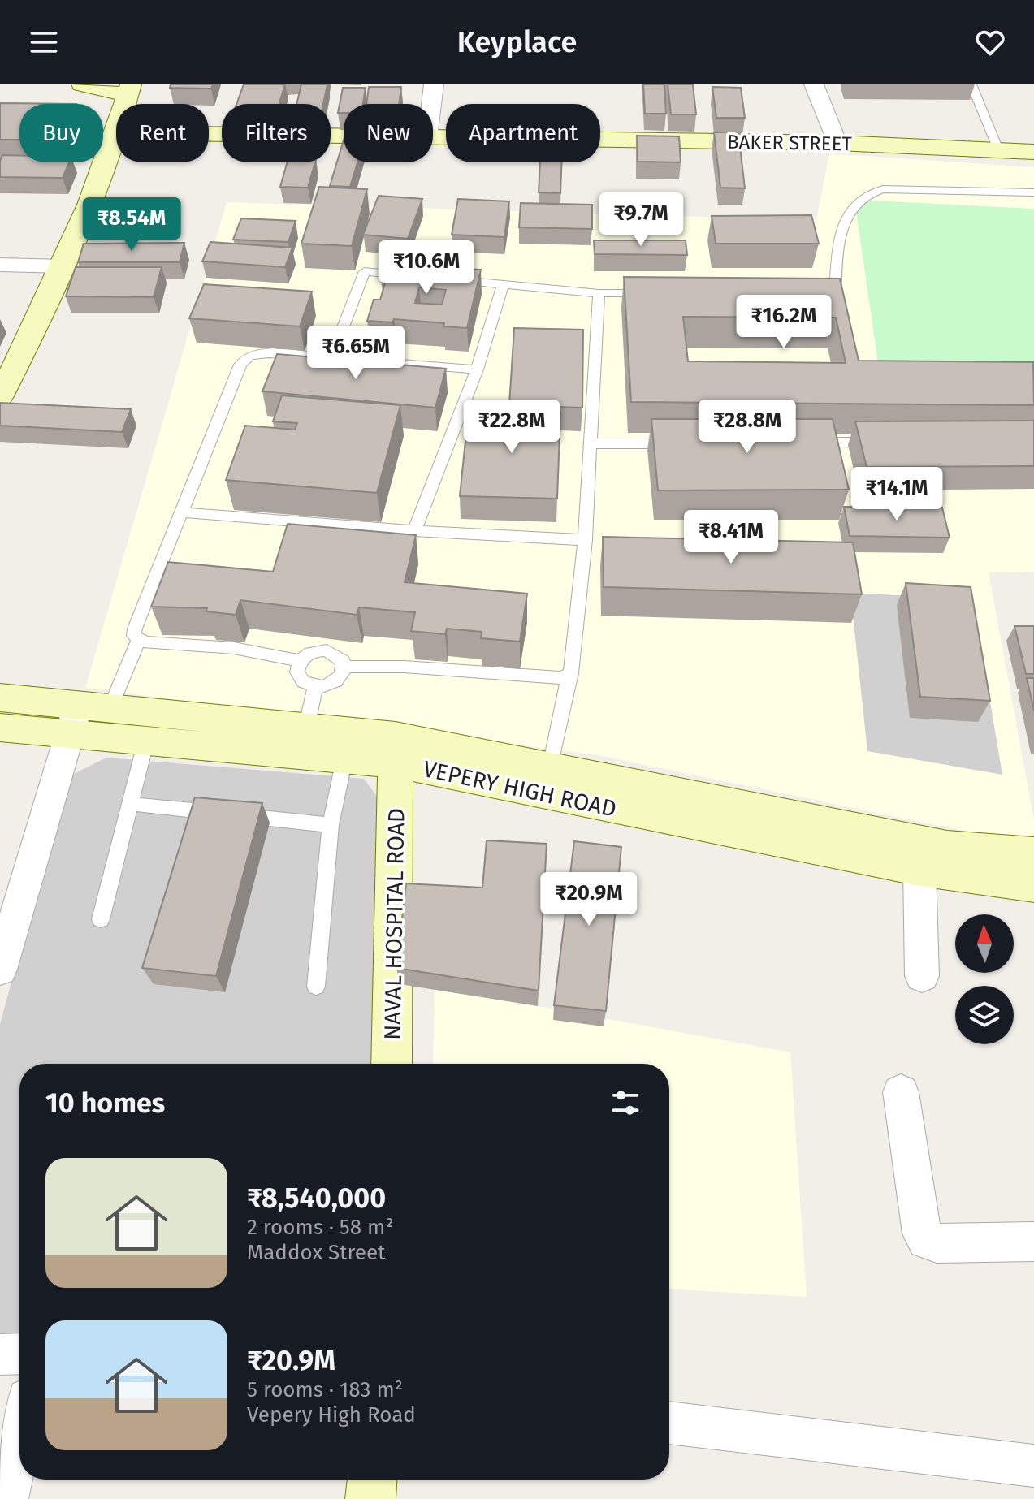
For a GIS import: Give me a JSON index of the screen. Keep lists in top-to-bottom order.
{
  "streets": {
    "street": ["BAKER STREET", "VEPERY HIGH ROAD", "NAVAL HOSPITAL ROAD"]
  },
  "crossings": [
    ["VEPERY HIGH ROAD", "NAVAL HOSPITAL ROAD"]
  ],
  "north": "top",
  "page": {
    "header": "Keyplace",
    "chip": [
      "Buy",
      "Rent",
      "Filters",
      "New",
      "Apartment"
    ],
    "price": [
      "₹9.7M",
      "₹8.54M",
      "₹10.6M",
      "₹16.2M",
      "₹6.65M",
      "₹22.8M",
      "₹28.8M",
      "₹14.1M",
      "₹8.41M",
      "₹20.9M"
    ],
    "heading": "10 homes",
    "list": [
      {
        "name": "₹8,540,000",
        "note": "2 rooms · 58 m² · Maddox Street"
      },
      {
        "name": "₹20.9M",
        "note": "5 rooms · 183 m² · Vepery High Road"
      }
    ]
  }
}
